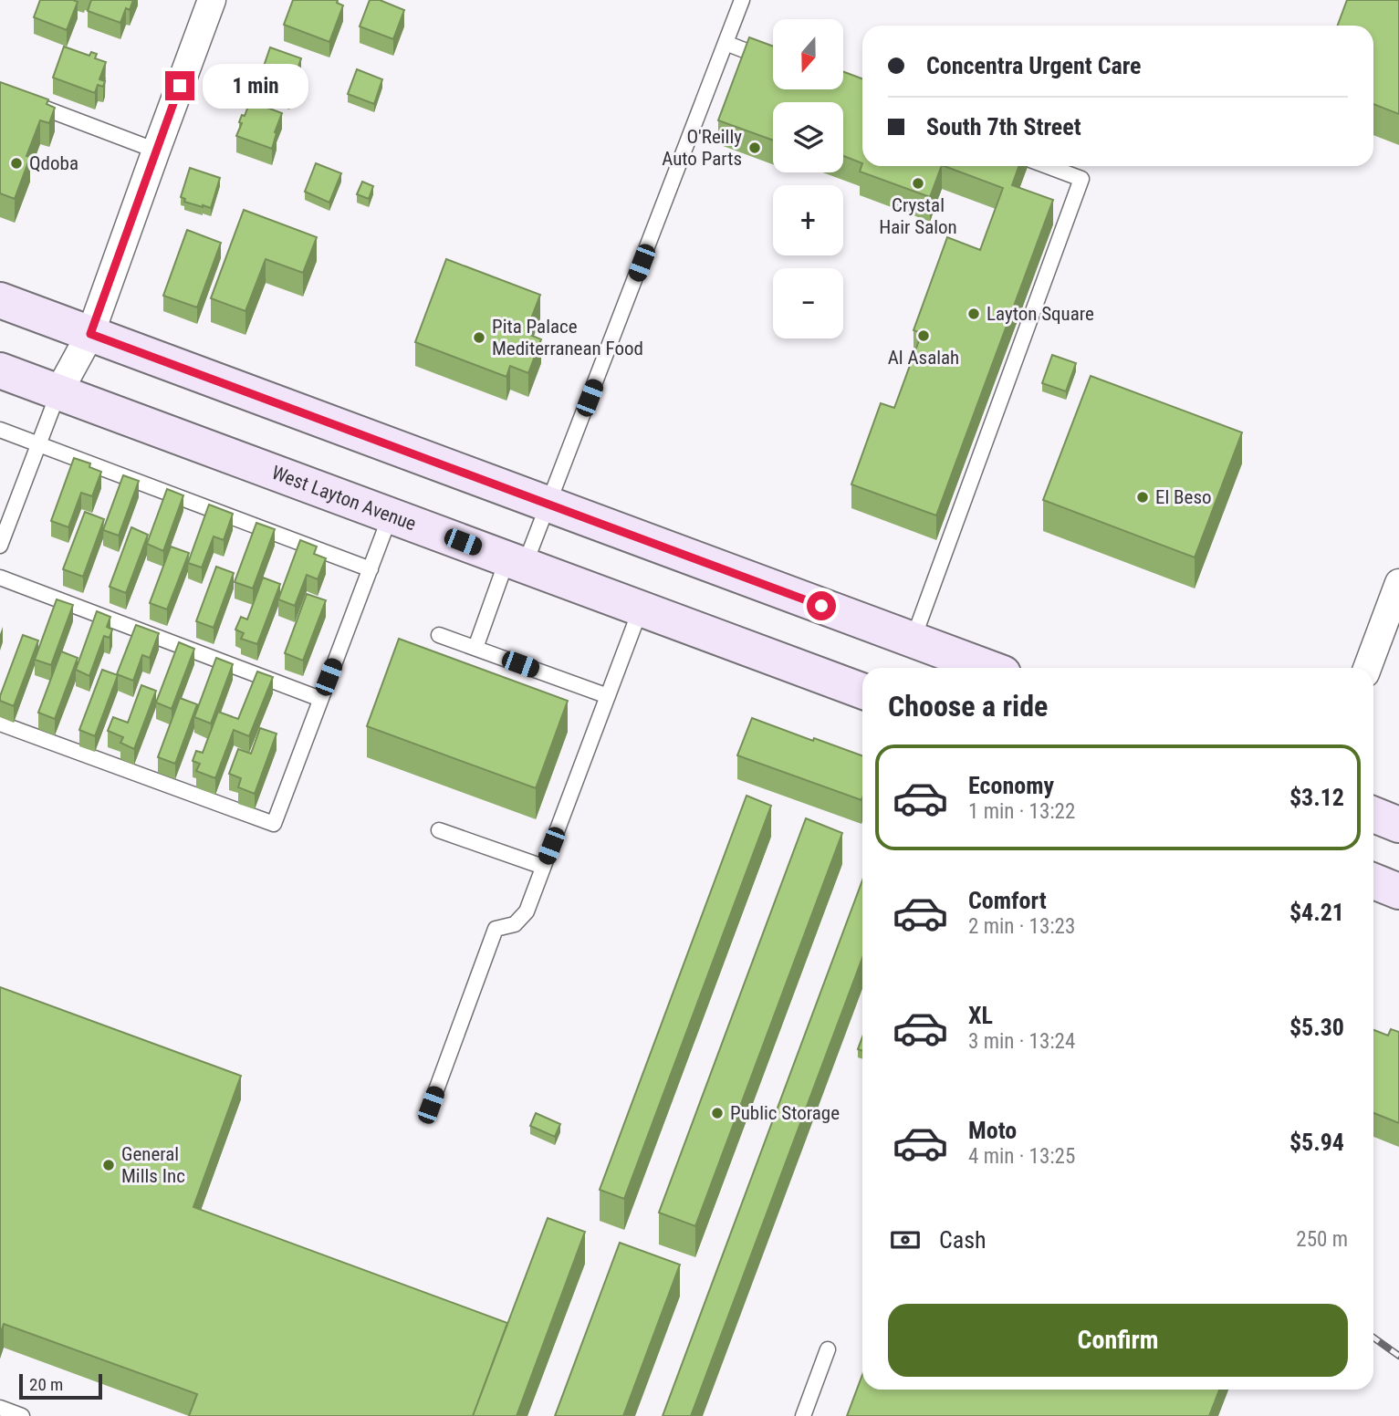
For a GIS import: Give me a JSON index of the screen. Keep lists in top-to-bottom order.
{
  "streets": {
    "main road": ["West Layton Avenue"]
  },
  "places": [
    "O'Reilly Auto Parts",
    "Qdoba",
    "Crystal Hair Salon",
    "Layton Square",
    "Al Asalah",
    "Pita Palace Mediterranean Food",
    "El Beso",
    "Public Storage",
    "General Mills Inc"
  ],
  "scale_bar": "20 m",
  "north": "bottom",
  "page": {
    "map_buttons": ["+", "−"],
    "banner": ["Concentra Urgent Care", "South 7th Street"],
    "bubble": "1 min",
    "heading": "Choose a ride",
    "list": [
      {
        "name": "Economy",
        "note": "1 min · 13:22",
        "value": "$3.12"
      },
      {
        "name": "Comfort",
        "note": "2 min · 13:23",
        "value": "$4.21"
      },
      {
        "name": "XL",
        "note": "3 min · 13:24",
        "value": "$5.30"
      },
      {
        "name": "Moto",
        "note": "4 min · 13:25",
        "value": "$5.94"
      }
    ],
    "pay": ["Cash", "250 m"],
    "buttons": "Confirm",
    "scale": "20 m"
  }
}
